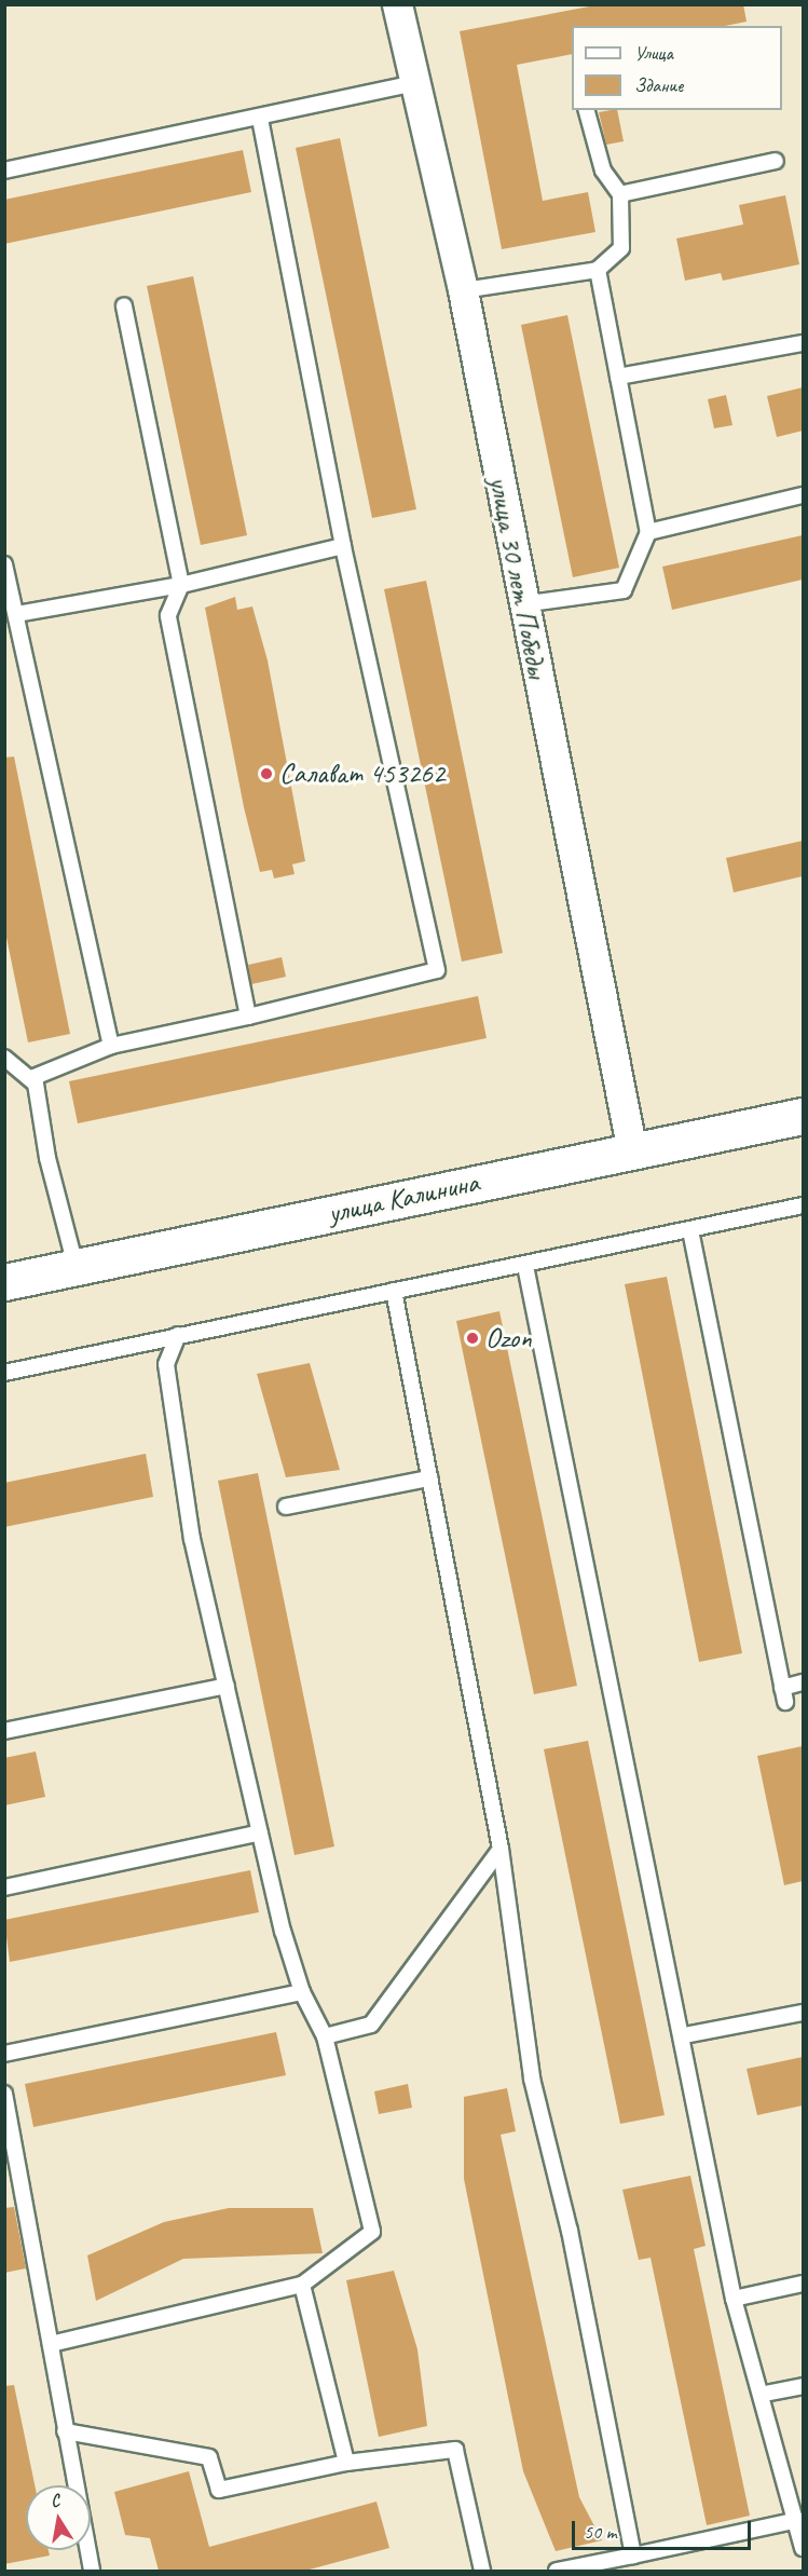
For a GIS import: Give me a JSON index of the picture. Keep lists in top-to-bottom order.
{
  "streets": {
    "street": ["улица 30 лет Победы", "улица Калинина"]
  },
  "crossings": [
    ["улица 30 лет Победы", "улица Калинина"]
  ],
  "places": ["Салават 453262", "Ozon"],
  "legend": ["Улица", "Здание"],
  "scale_bar": "50 m",
  "north": "top"
}
